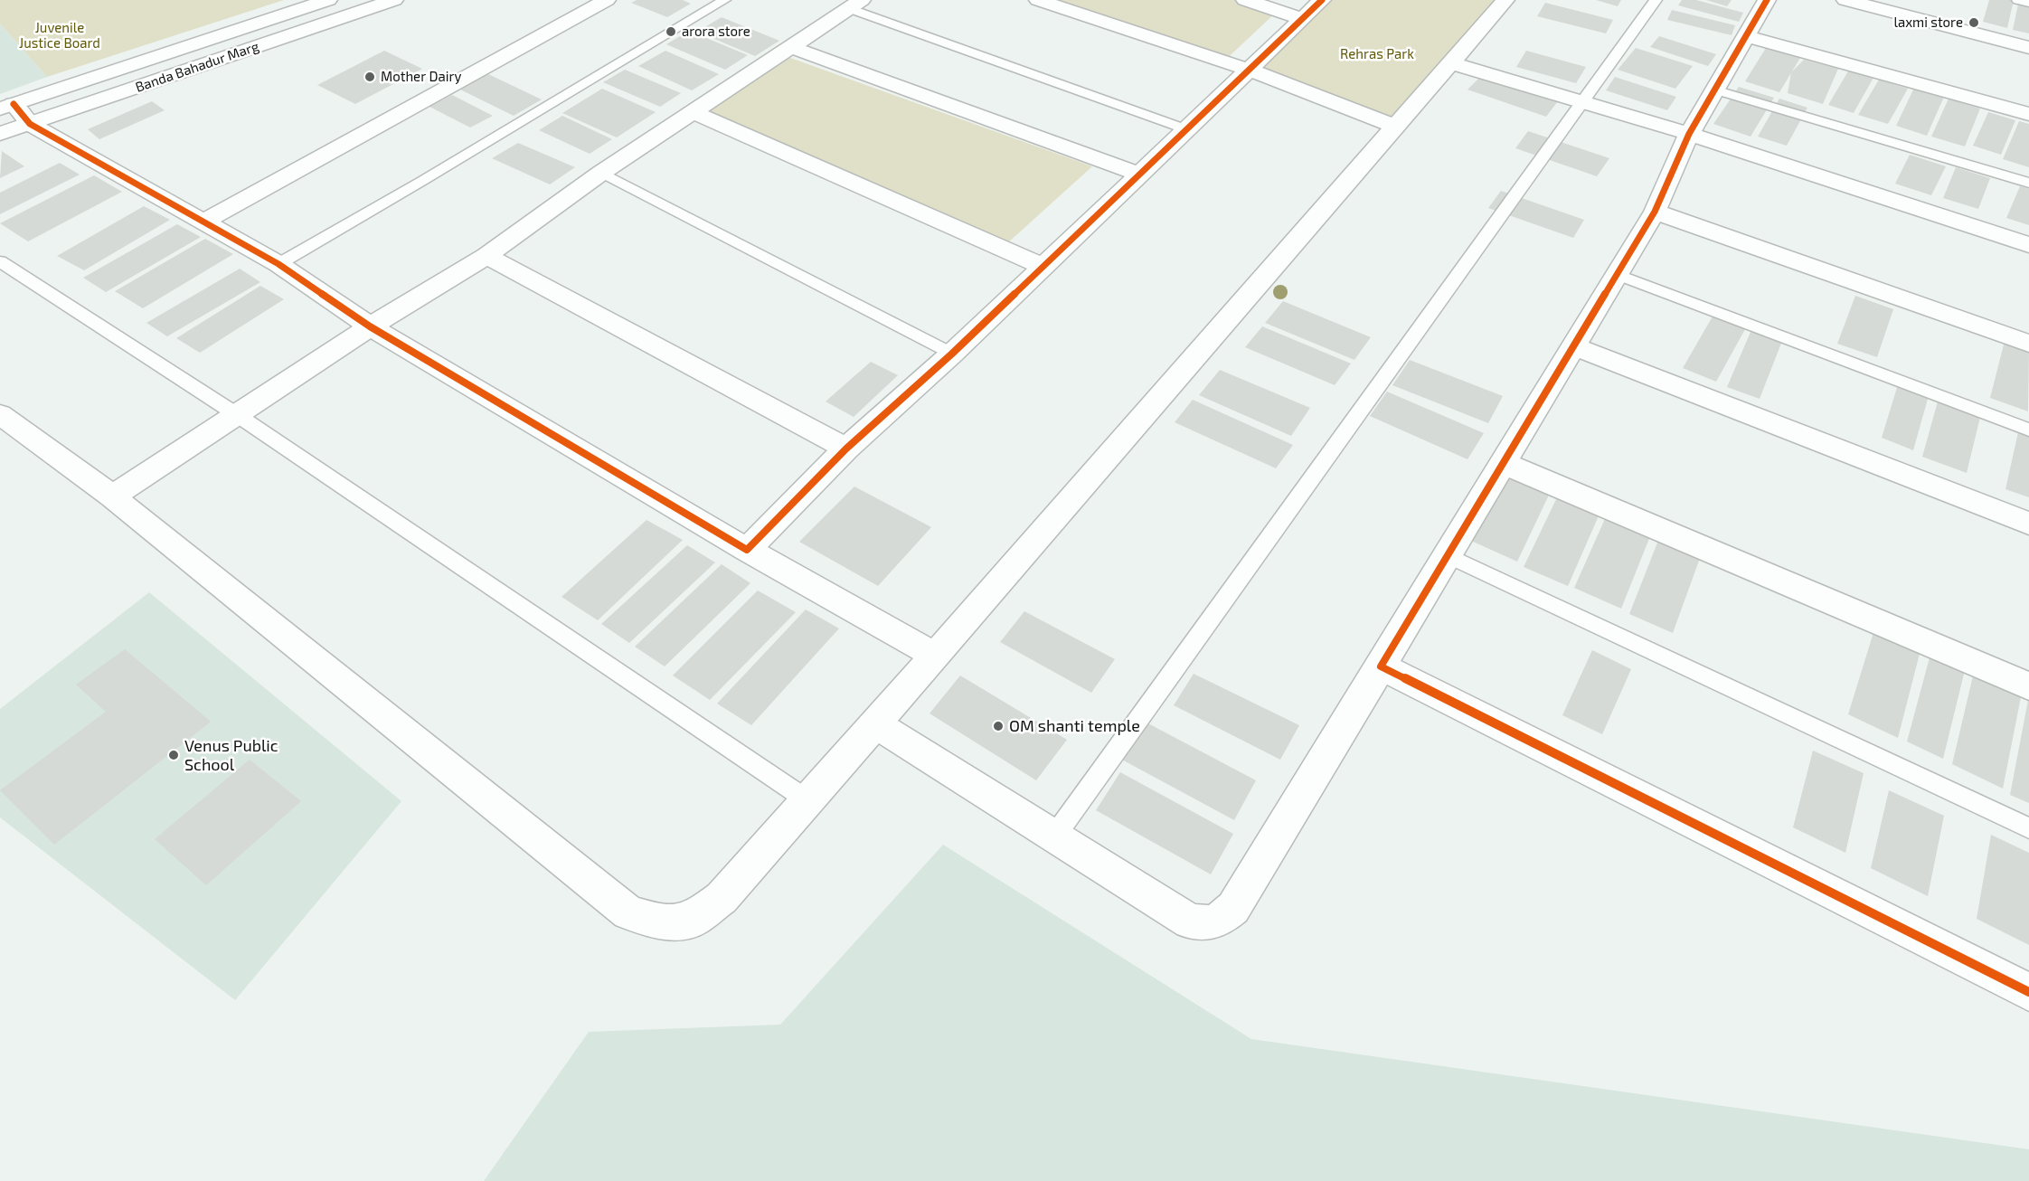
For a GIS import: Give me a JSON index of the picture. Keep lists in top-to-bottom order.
{
  "streets": {
    "street": ["Banda Bahadur Marg"]
  },
  "parks": ["Juvenile Justice Board", "Rehras Park"],
  "places": [
    "laxmi store",
    "arora store",
    "Mother Dairy",
    "OM shanti temple",
    "Venus Public School"
  ]
}
